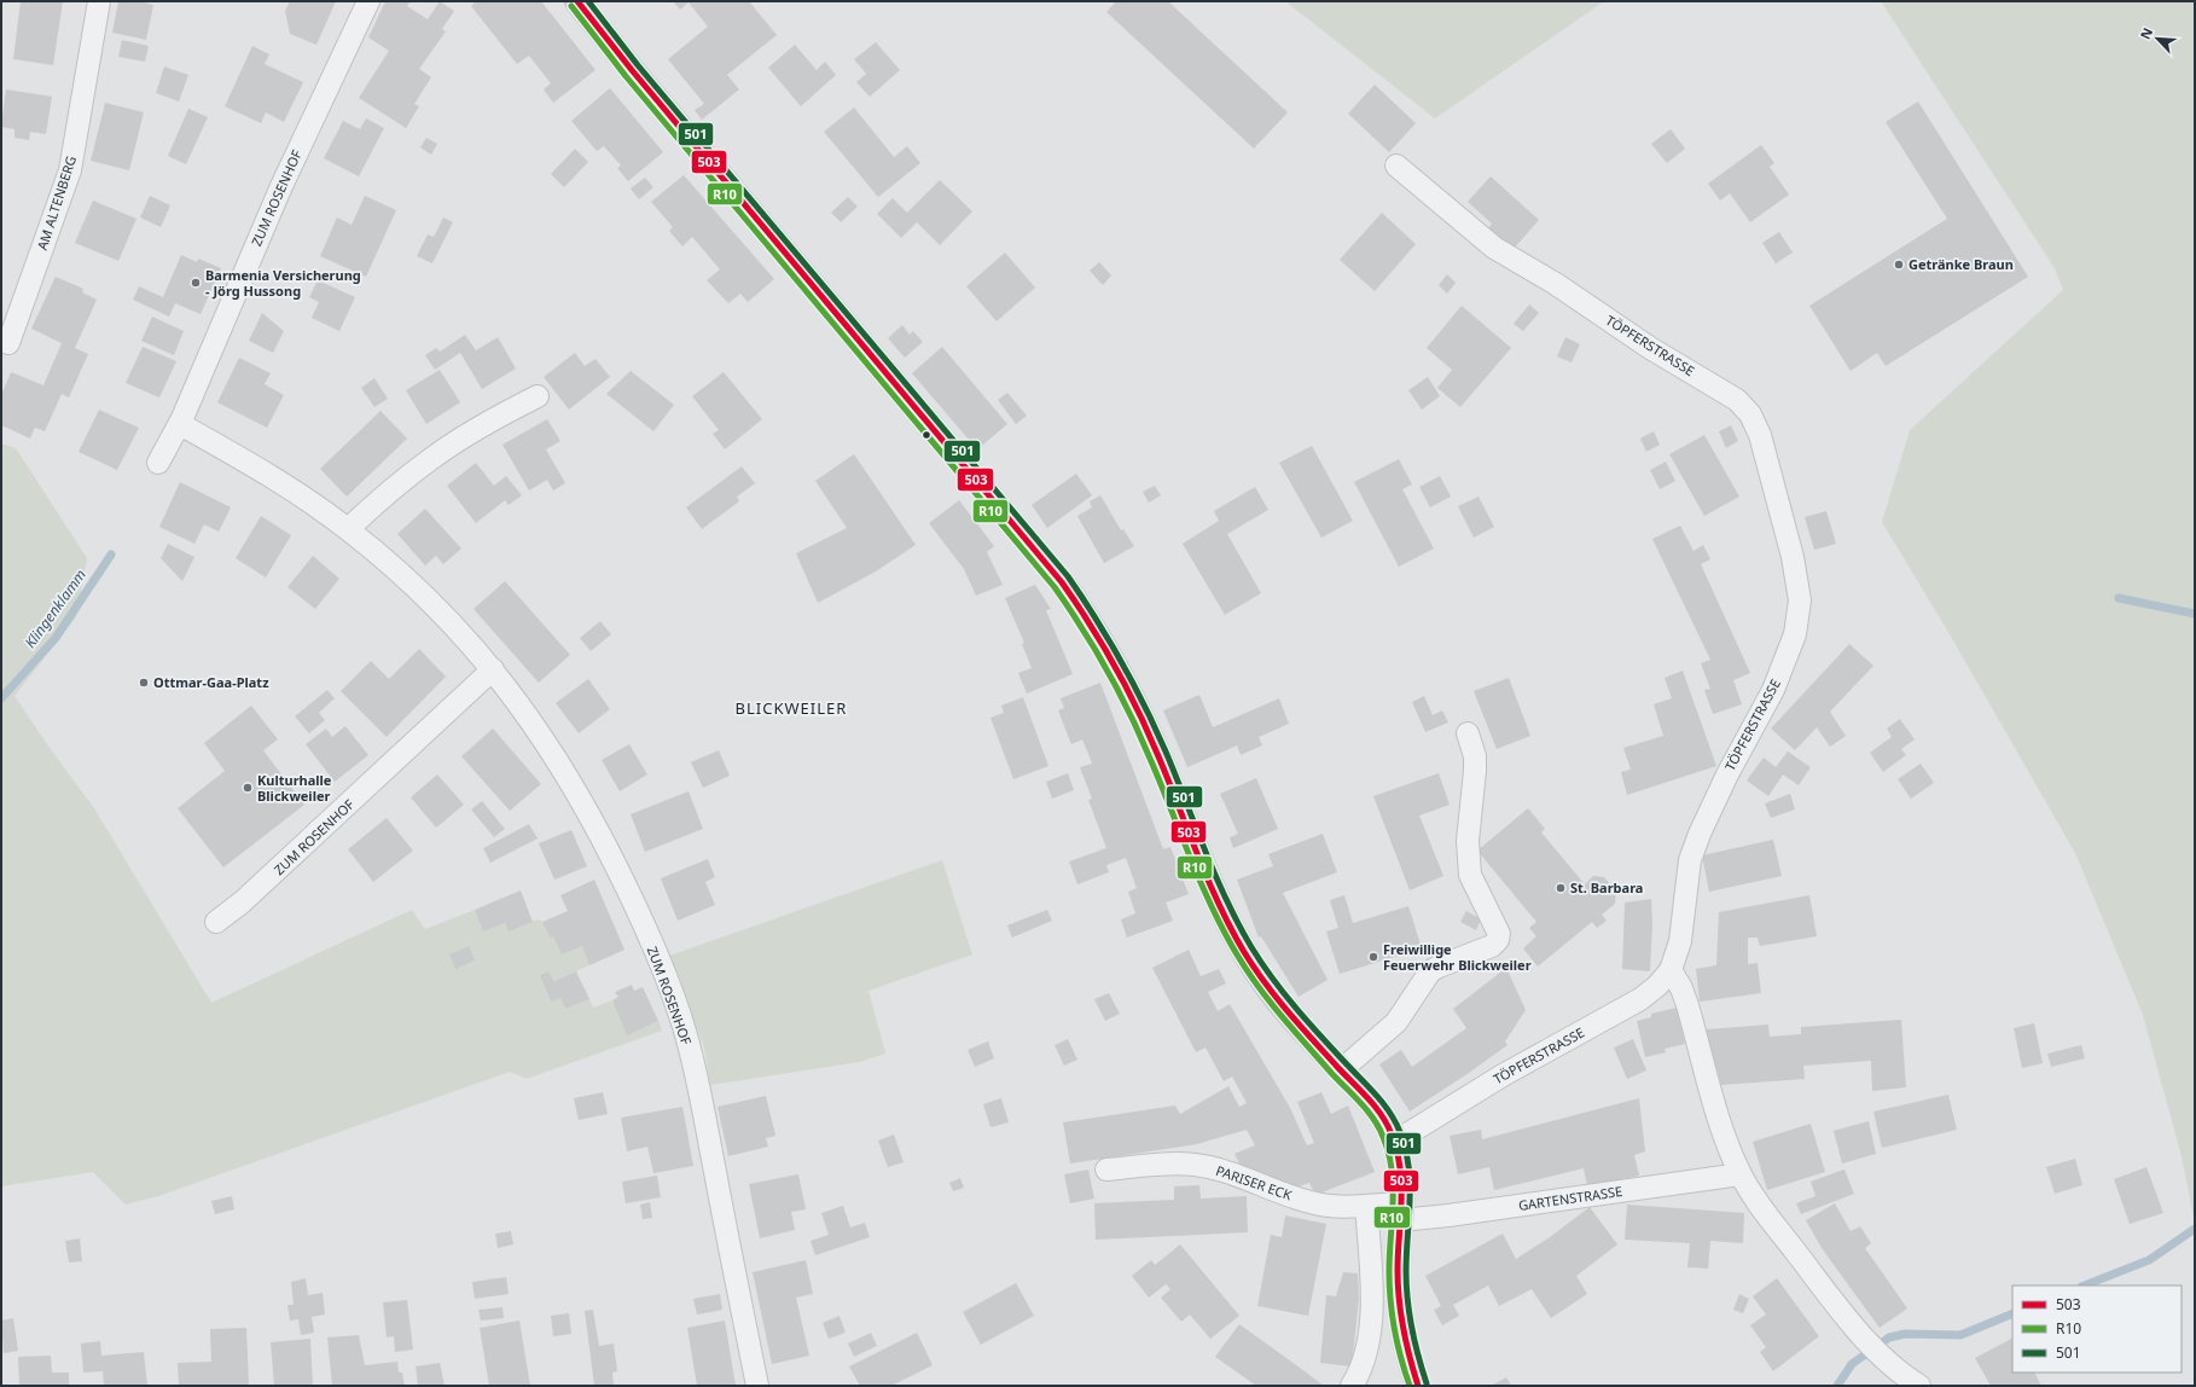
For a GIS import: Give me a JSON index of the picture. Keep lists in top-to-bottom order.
{
  "streets": {
    "street": [
      "ZUM ROSENHOF",
      "AM ALTENBERG",
      "TÖPFERSTRASSE",
      "PARISER ECK",
      "GARTENSTRASSE"
    ]
  },
  "crossings": [
    ["PARISER ECK", "GARTENSTRASSE"]
  ],
  "districts": ["BLICKWEILER"],
  "water": ["Klingenklamm"],
  "places": [
    "Getränke Braun",
    "Barmenia Versicherung - Jörg Hussong",
    "Ottmar-Gaa-Platz",
    "Kulturhalle Blickweiler",
    "St. Barbara",
    "Freiwillige Feuerwehr Blickweiler"
  ],
  "lines": ["transit line 503", "transit line 501", "transit line R10"],
  "legend": ["503", "R10", "501"],
  "north": "top left"
}
